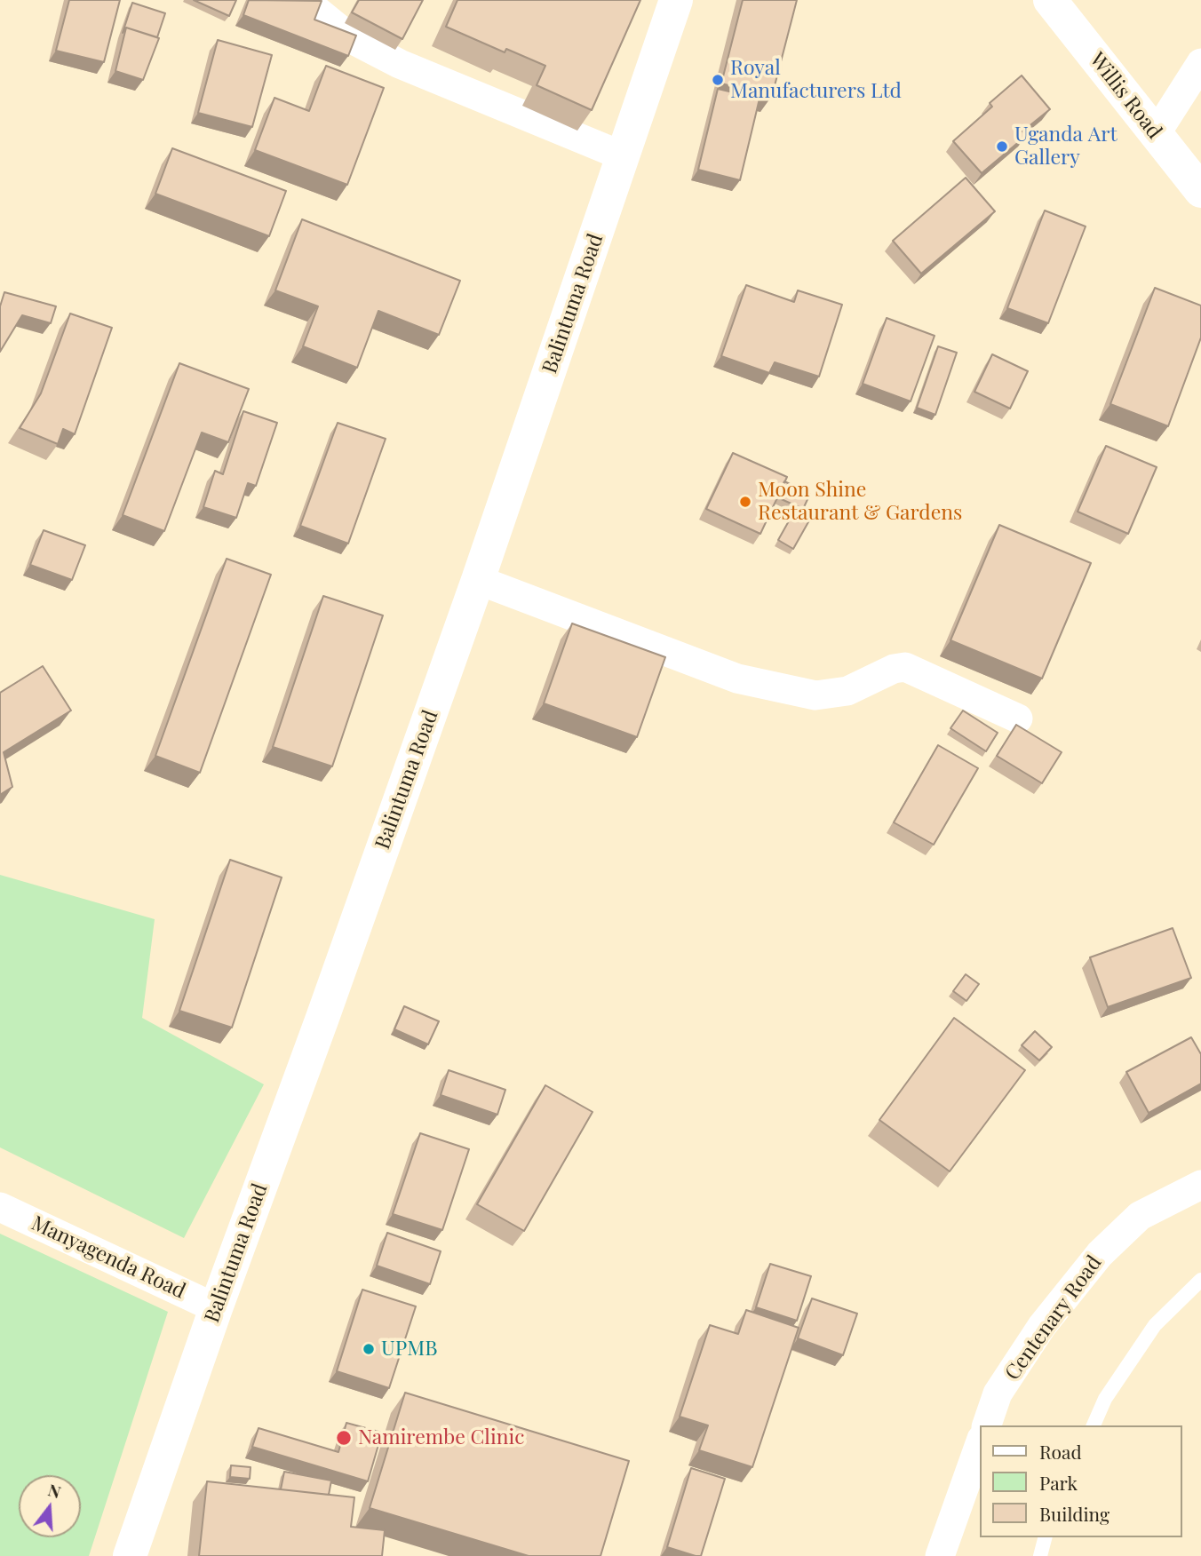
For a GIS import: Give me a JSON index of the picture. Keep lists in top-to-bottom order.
{
  "streets": {
    "main road": ["Willis Road", "Balintuma Road"],
    "street": ["Manyagenda Road", "Centenary Road"]
  },
  "crossings": [
    ["Balintuma Road", "Manyagenda Road"]
  ],
  "places": [
    "Royal Manufacturers Ltd",
    "Uganda Art Gallery",
    "Moon Shine Restaurant & Gardens",
    "UPMB",
    "Namirembe Clinic"
  ],
  "legend": ["Road", "Park", "Building"],
  "north": "top"
}
